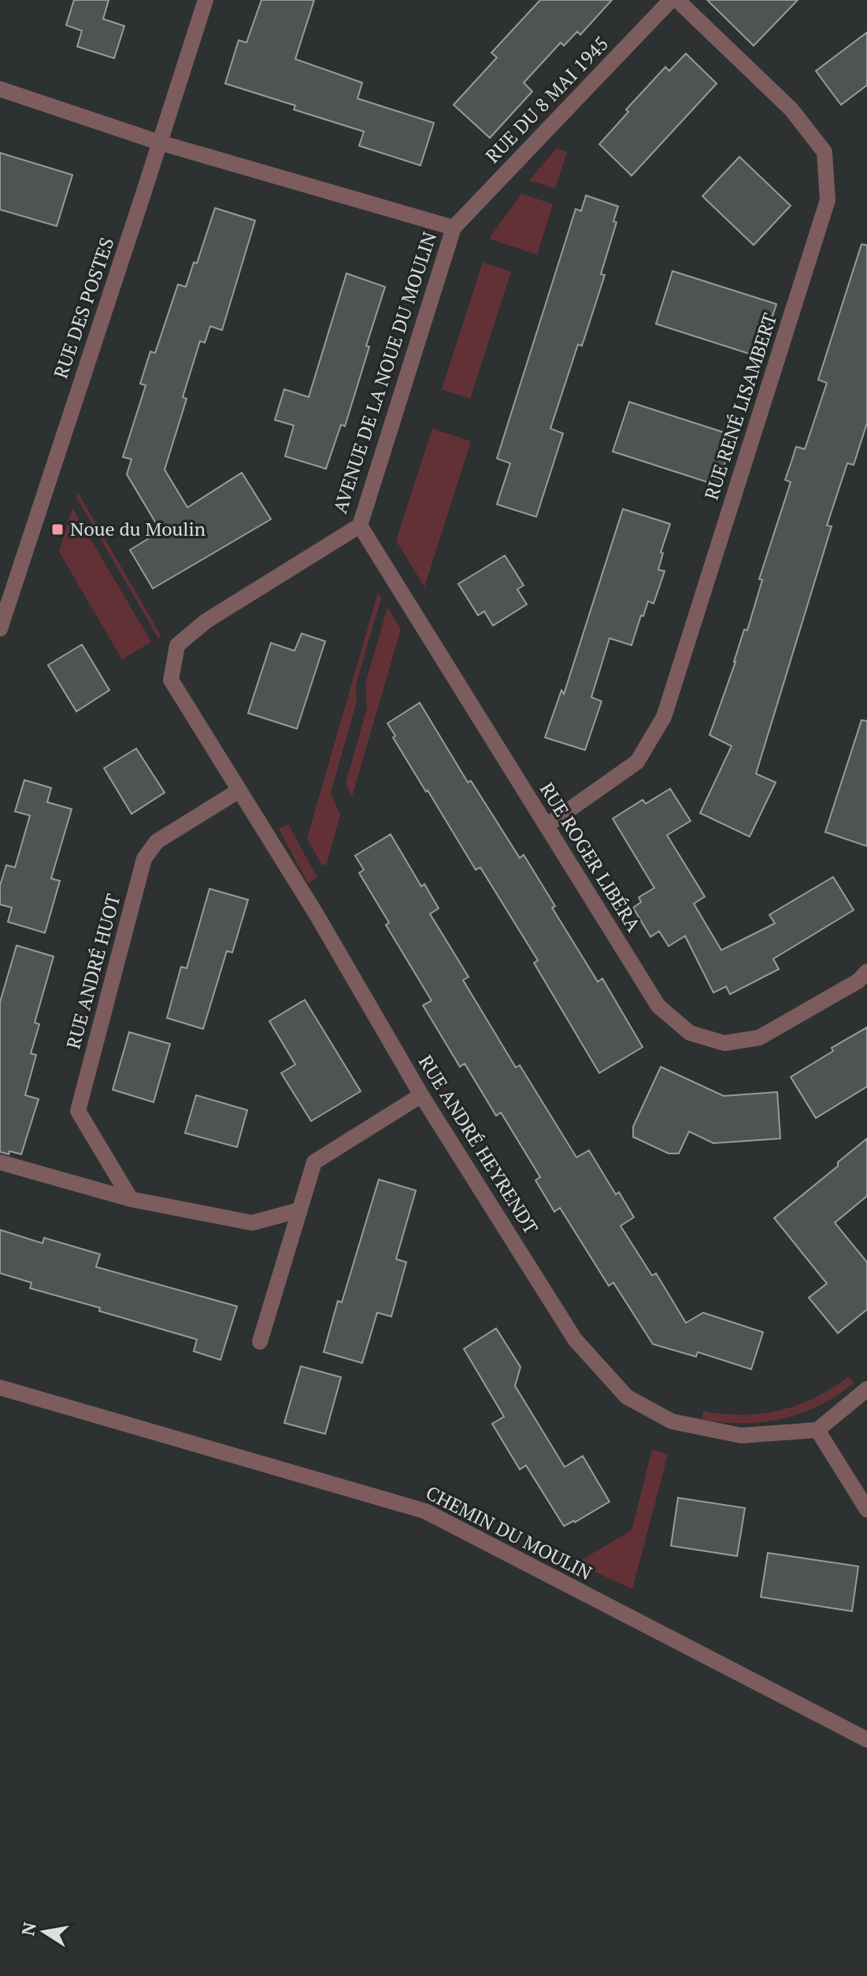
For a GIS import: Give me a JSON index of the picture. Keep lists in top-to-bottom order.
{
  "streets": {
    "street": [
      "RUE DU 8 MAI 1945",
      "RUE DES POSTES",
      "AVENUE DE LA NOUE DU MOULIN",
      "RUE RENÉ LISAMBERT",
      "RUE ROGER LIBÉRA",
      "RUE ANDRÉ HUOT",
      "RUE ANDRÉ HEYRENDT",
      "CHEMIN DU MOULIN"
    ]
  },
  "crossings": [
    ["RUE DU 8 MAI 1945", "AVENUE DE LA NOUE DU MOULIN"],
    ["RUE DES POSTES", "AVENUE DE LA NOUE DU MOULIN"],
    ["AVENUE DE LA NOUE DU MOULIN", "RUE ROGER LIBÉRA"],
    ["AVENUE DE LA NOUE DU MOULIN", "RUE ANDRÉ HEYRENDT"],
    ["RUE RENÉ LISAMBERT", "RUE ROGER LIBÉRA"],
    ["RUE ANDRÉ HUOT", "RUE ANDRÉ HEYRENDT"]
  ],
  "places": {
    "transit": ["Noue du Moulin"]
  },
  "north": "left"
}
